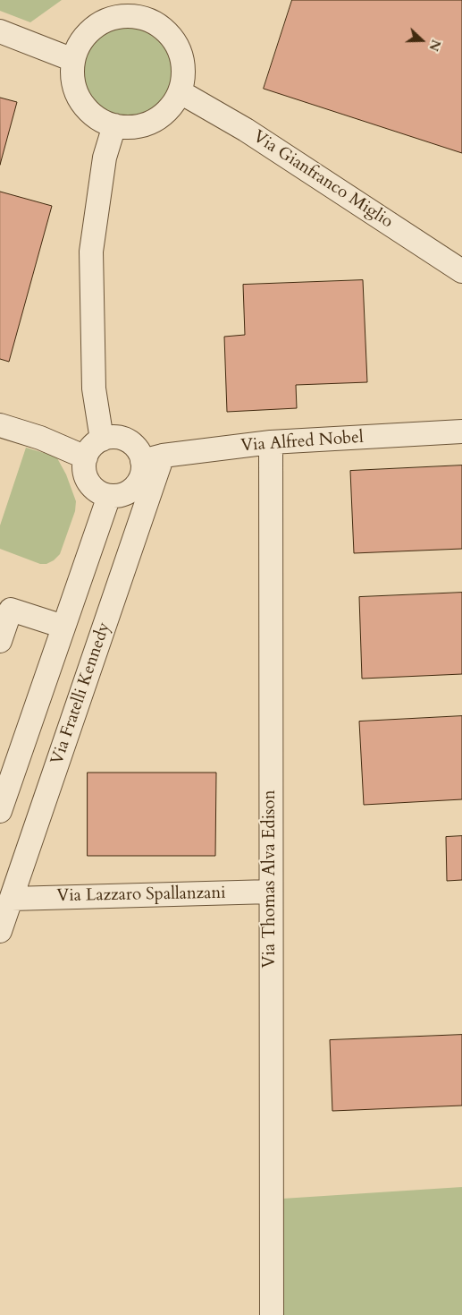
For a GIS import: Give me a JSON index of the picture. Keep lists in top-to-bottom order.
{
  "streets": {
    "street": [
      "Via Gianfranco Miglio",
      "Via Alfred Nobel",
      "Via Fratelli Kennedy",
      "Via Thomas Alva Edison",
      "Via Lazzaro Spallanzani"
    ]
  },
  "crossings": [
    ["Via Alfred Nobel", "Via Fratelli Kennedy"],
    ["Via Alfred Nobel", "Via Thomas Alva Edison"],
    ["Via Fratelli Kennedy", "Via Lazzaro Spallanzani"],
    ["Via Thomas Alva Edison", "Via Lazzaro Spallanzani"]
  ],
  "north": "right"
}
